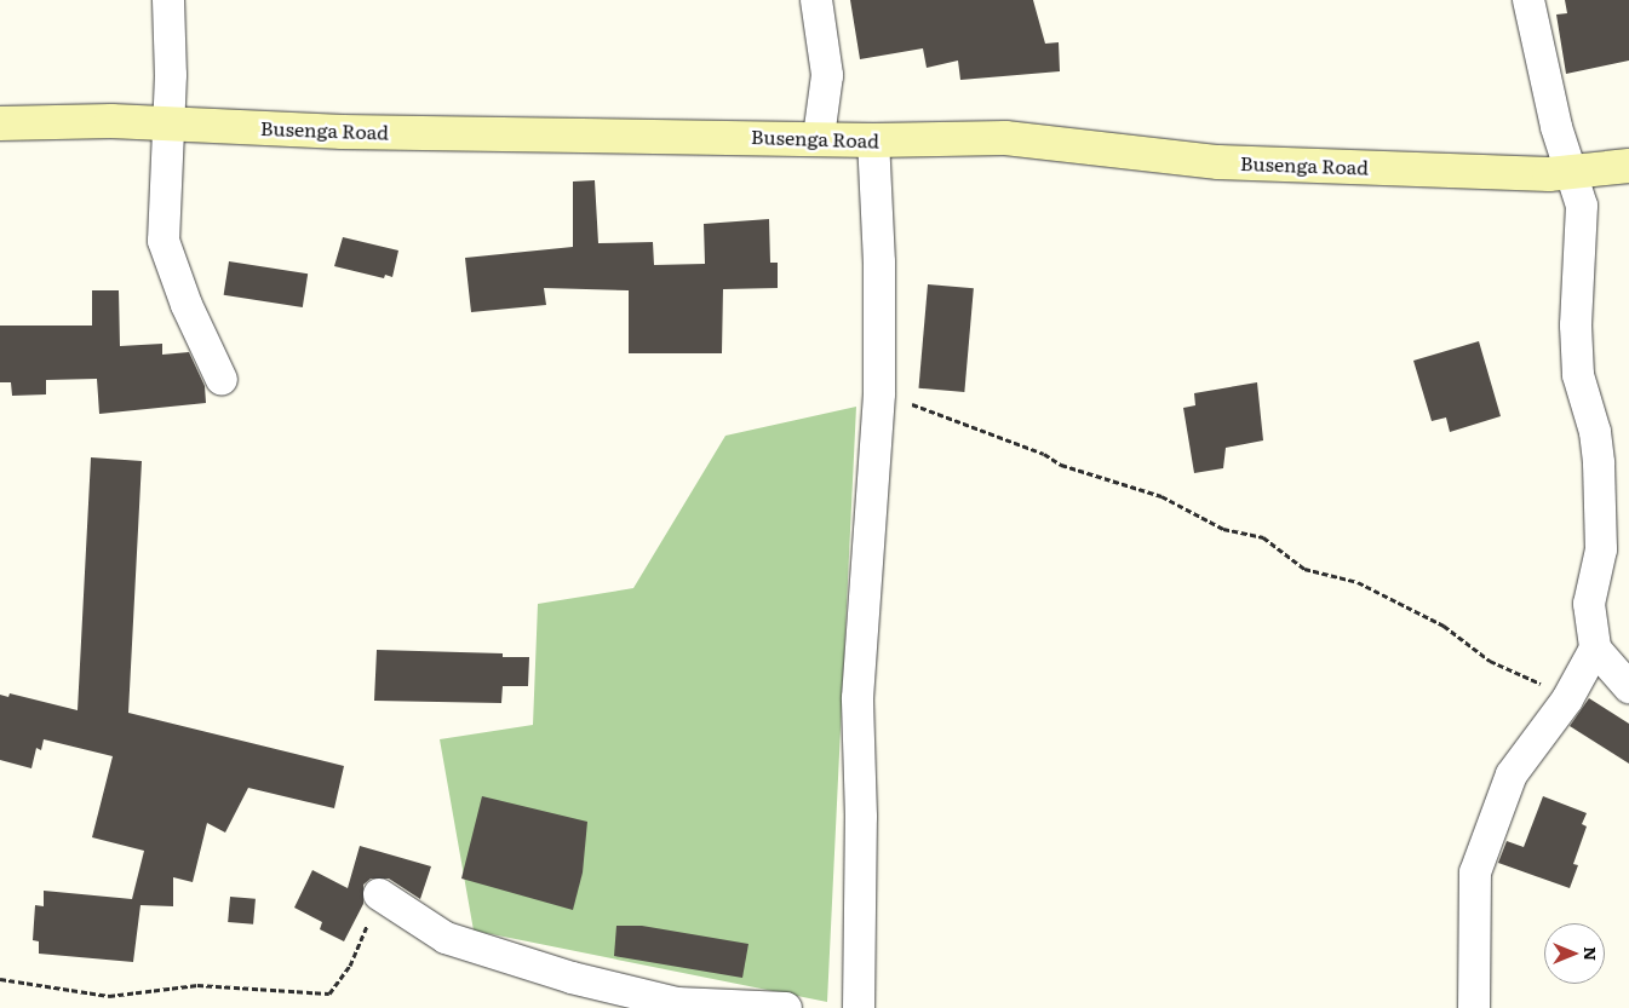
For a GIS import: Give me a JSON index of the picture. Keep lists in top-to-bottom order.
{
  "streets": {
    "street": ["Busenga Road"]
  },
  "north": "right"
}
